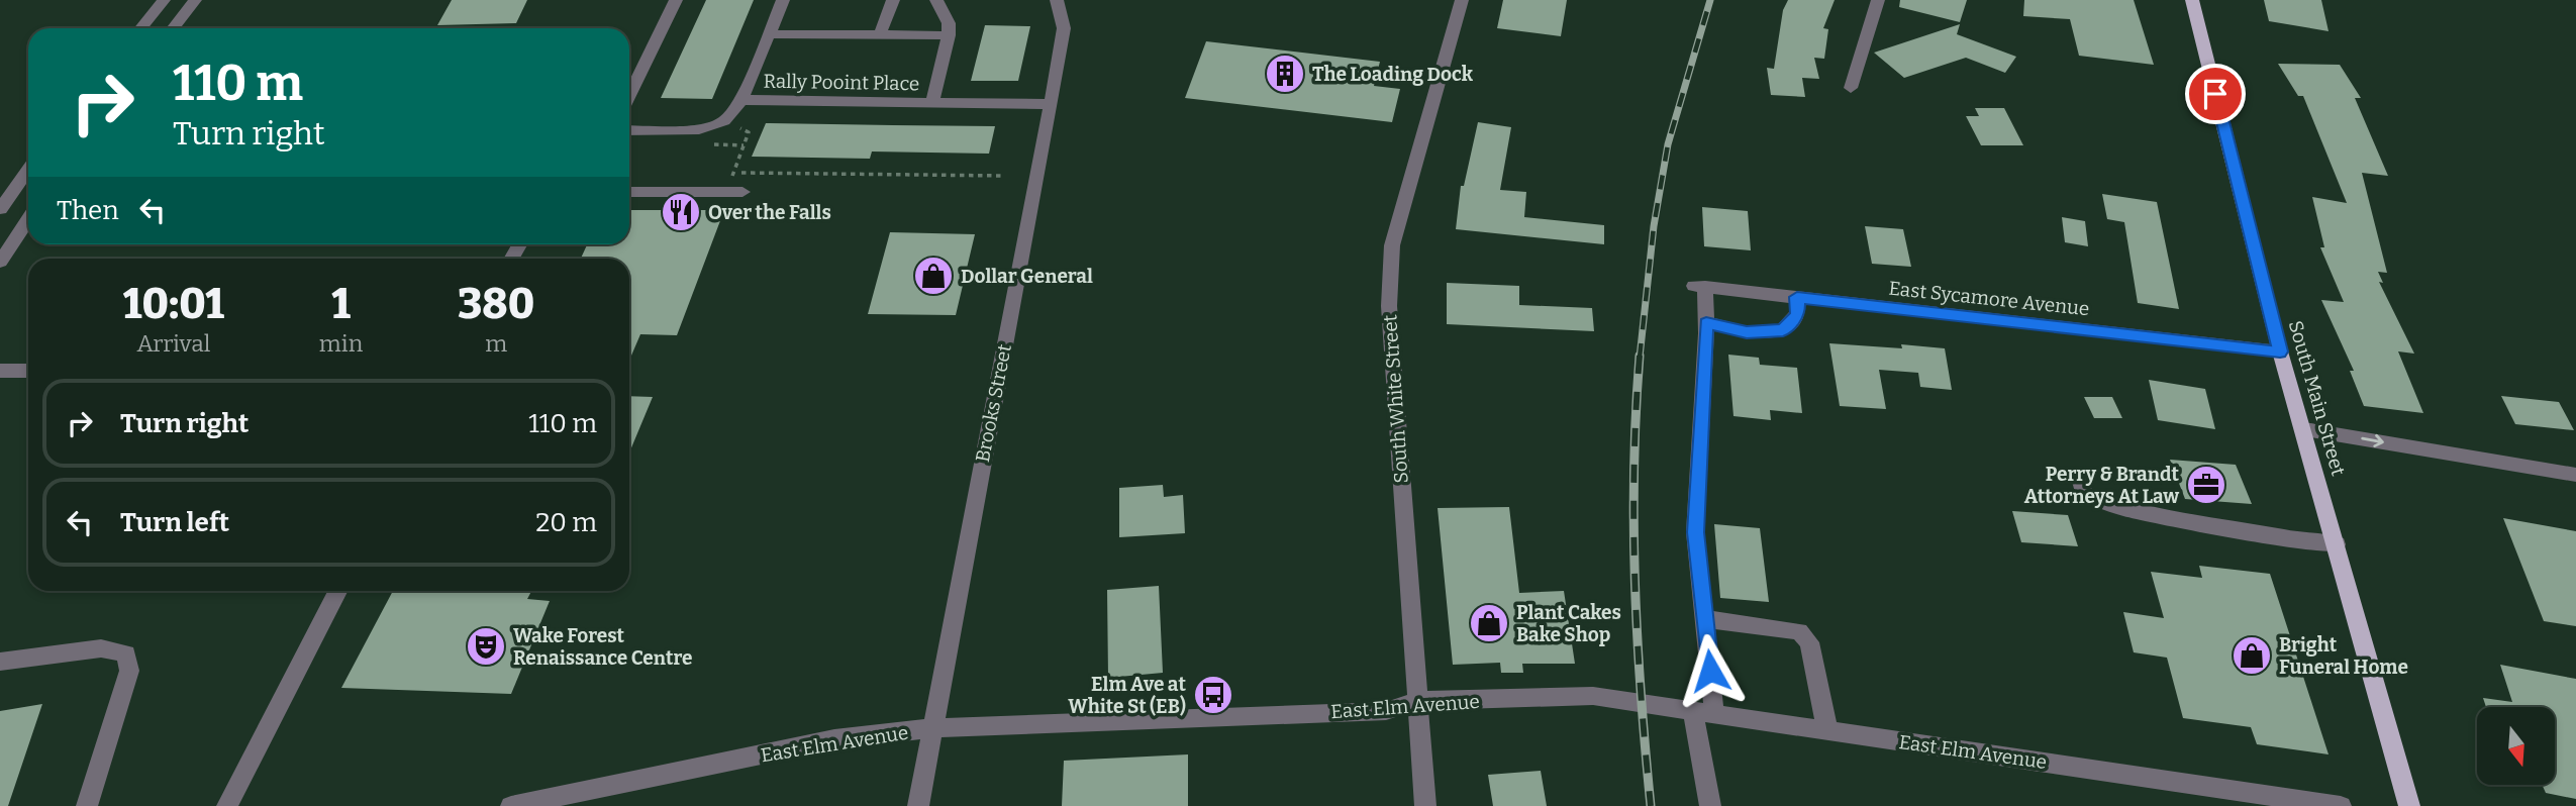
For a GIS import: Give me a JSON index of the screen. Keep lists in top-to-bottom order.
{
  "streets": {
    "main road": ["South Main Street"],
    "street": [
      "Rally Pooint Place",
      "East Sycamore Avenue",
      "South White Street",
      "Brooks Street",
      "East Elm Avenue"
    ]
  },
  "crossings": [
    ["Rally Pooint Place", "Brooks Street"],
    ["East Sycamore Avenue", "South Main Street"],
    ["South White Street", "East Elm Avenue"],
    ["Brooks Street", "East Elm Avenue"]
  ],
  "places": {
    "building": ["The Loading Dock"],
    "restaurant": ["Over the Falls"],
    "shop": ["Dollar General", "Plant Cakes Bake Shop", "Bright Funeral Home"],
    "office": ["Perry & Brandt Attorneys At Law"],
    "theatre": ["Wake Forest Renaissance Centre"],
    "bus stop": ["Elm Ave at White St (EB)"]
  },
  "north": "bottom",
  "page": {
    "turn": ["110 m", "Turn right"],
    "then": "Then",
    "eta": [
      "10:01",
      "Arrival",
      "1",
      "min",
      "380",
      "m"
    ],
    "list": [
      {
        "name": "Turn right",
        "value": "110 m"
      },
      {
        "name": "Turn left",
        "value": "20 m"
      }
    ]
  }
}
